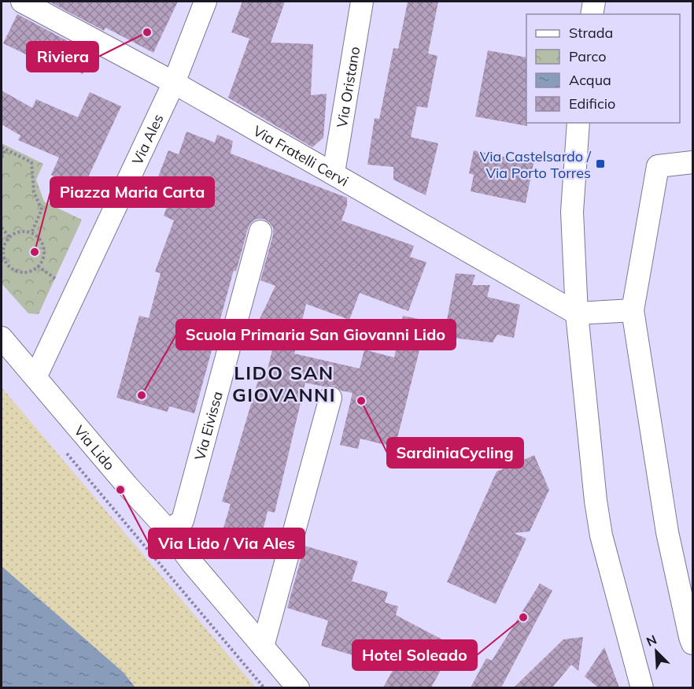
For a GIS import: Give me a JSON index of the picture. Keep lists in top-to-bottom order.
{
  "streets": {
    "street": [
      "Via Oristano",
      "Via Ales",
      "Via Fratelli Cervi",
      "Via Eivissa",
      "Via Lido"
    ]
  },
  "crossings": [
    ["Via Oristano", "Via Fratelli Cervi"],
    ["Via Ales", "Via Fratelli Cervi"],
    ["Via Ales", "Via Lido"],
    ["Via Eivissa", "Via Lido"]
  ],
  "districts": ["LIDO SAN GIOVANNI"],
  "places": {
    "other": [
      "Riviera",
      "Piazza Maria Carta",
      "Scuola Primaria San Giovanni Lido",
      "SardiniaCycling",
      "Via Lido / Via Ales",
      "Hotel Soleado"
    ],
    "transit": ["Via Castelsardo / Via Porto Torres"]
  },
  "legend": [
    "Strada",
    "Parco",
    "Acqua",
    "Edificio"
  ],
  "north": "top left"
}
